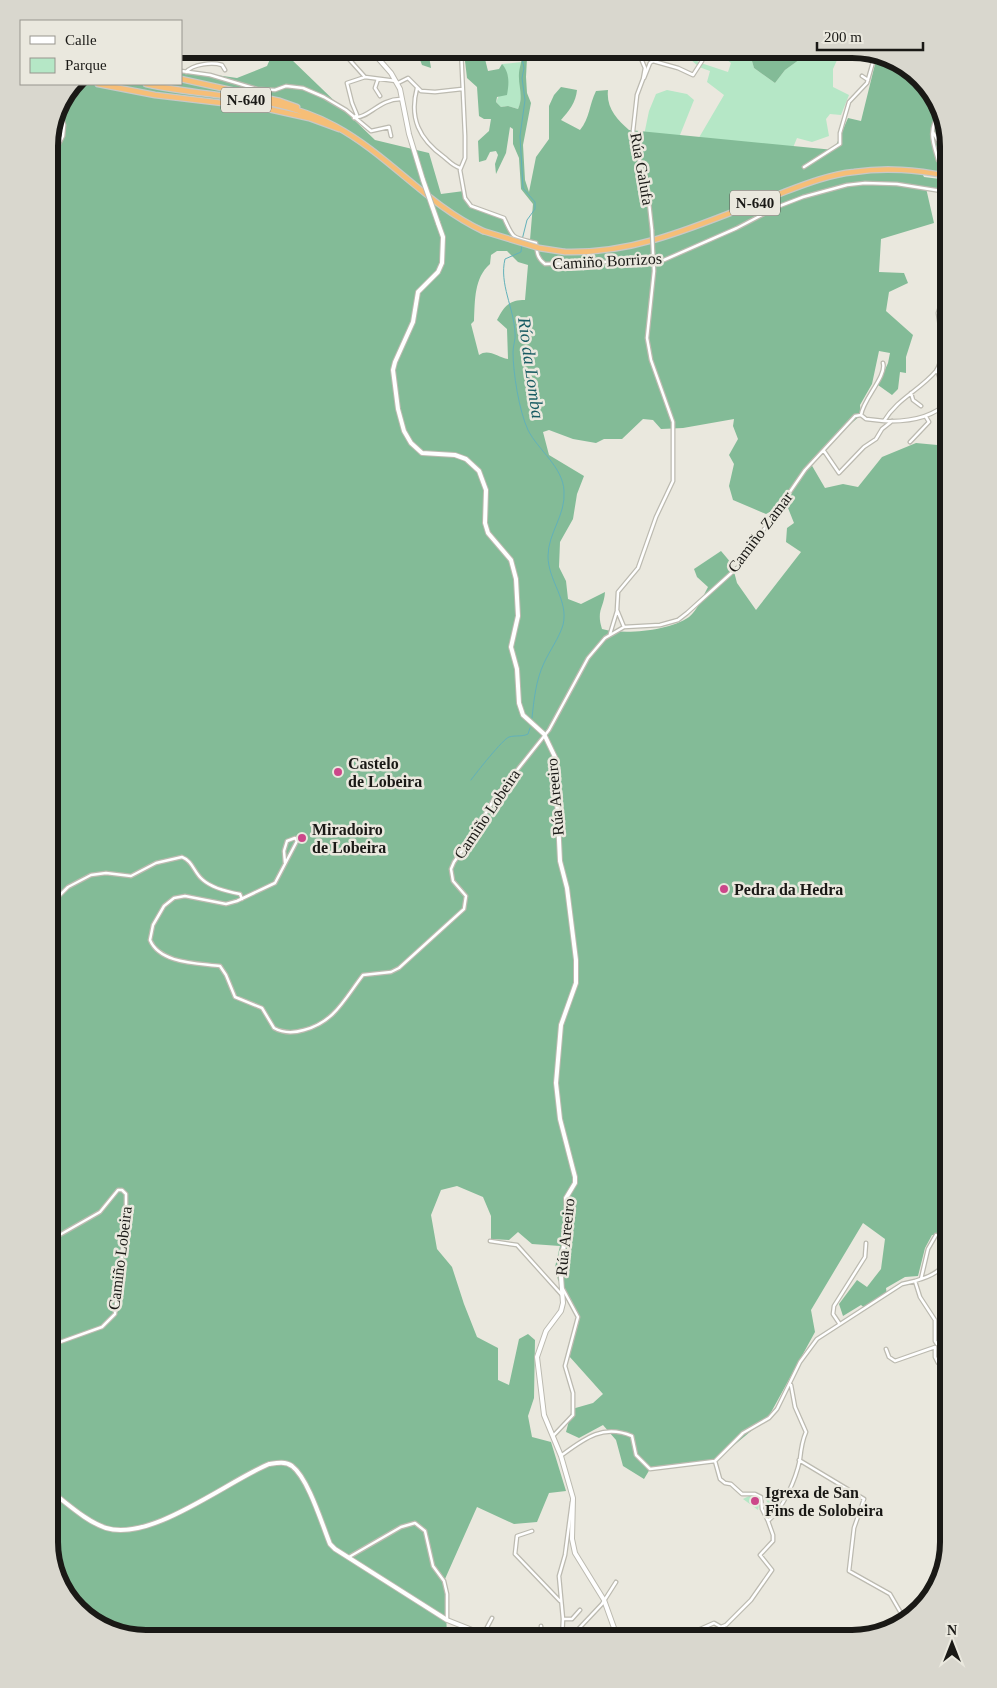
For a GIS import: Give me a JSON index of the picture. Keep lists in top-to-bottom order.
{
  "streets": {
    "highway": ["N-640"],
    "street": [
      "Rúa Galufa",
      "Camiño Borrizos",
      "Camiño Zamar",
      "Rúa Areeiro",
      "Camiño Lobeira"
    ]
  },
  "crossings": [
    ["Rúa Galufa", "Camiño Borrizos"],
    ["Rúa Galufa", "Camiño Zamar"],
    ["Camiño Zamar", "Rúa Areeiro"],
    ["Camiño Zamar", "Camiño Lobeira"],
    ["Rúa Areeiro", "Camiño Lobeira"]
  ],
  "water": ["Río da Lomba"],
  "places": [
    "Castelo de Lobeira",
    "Miradoiro de Lobeira",
    "Pedra da Hedra",
    "Igrexa de San Fins de Solobeira"
  ],
  "legend": ["Calle", "Parque"],
  "scale_bar": "200 m",
  "north": "top"
}
